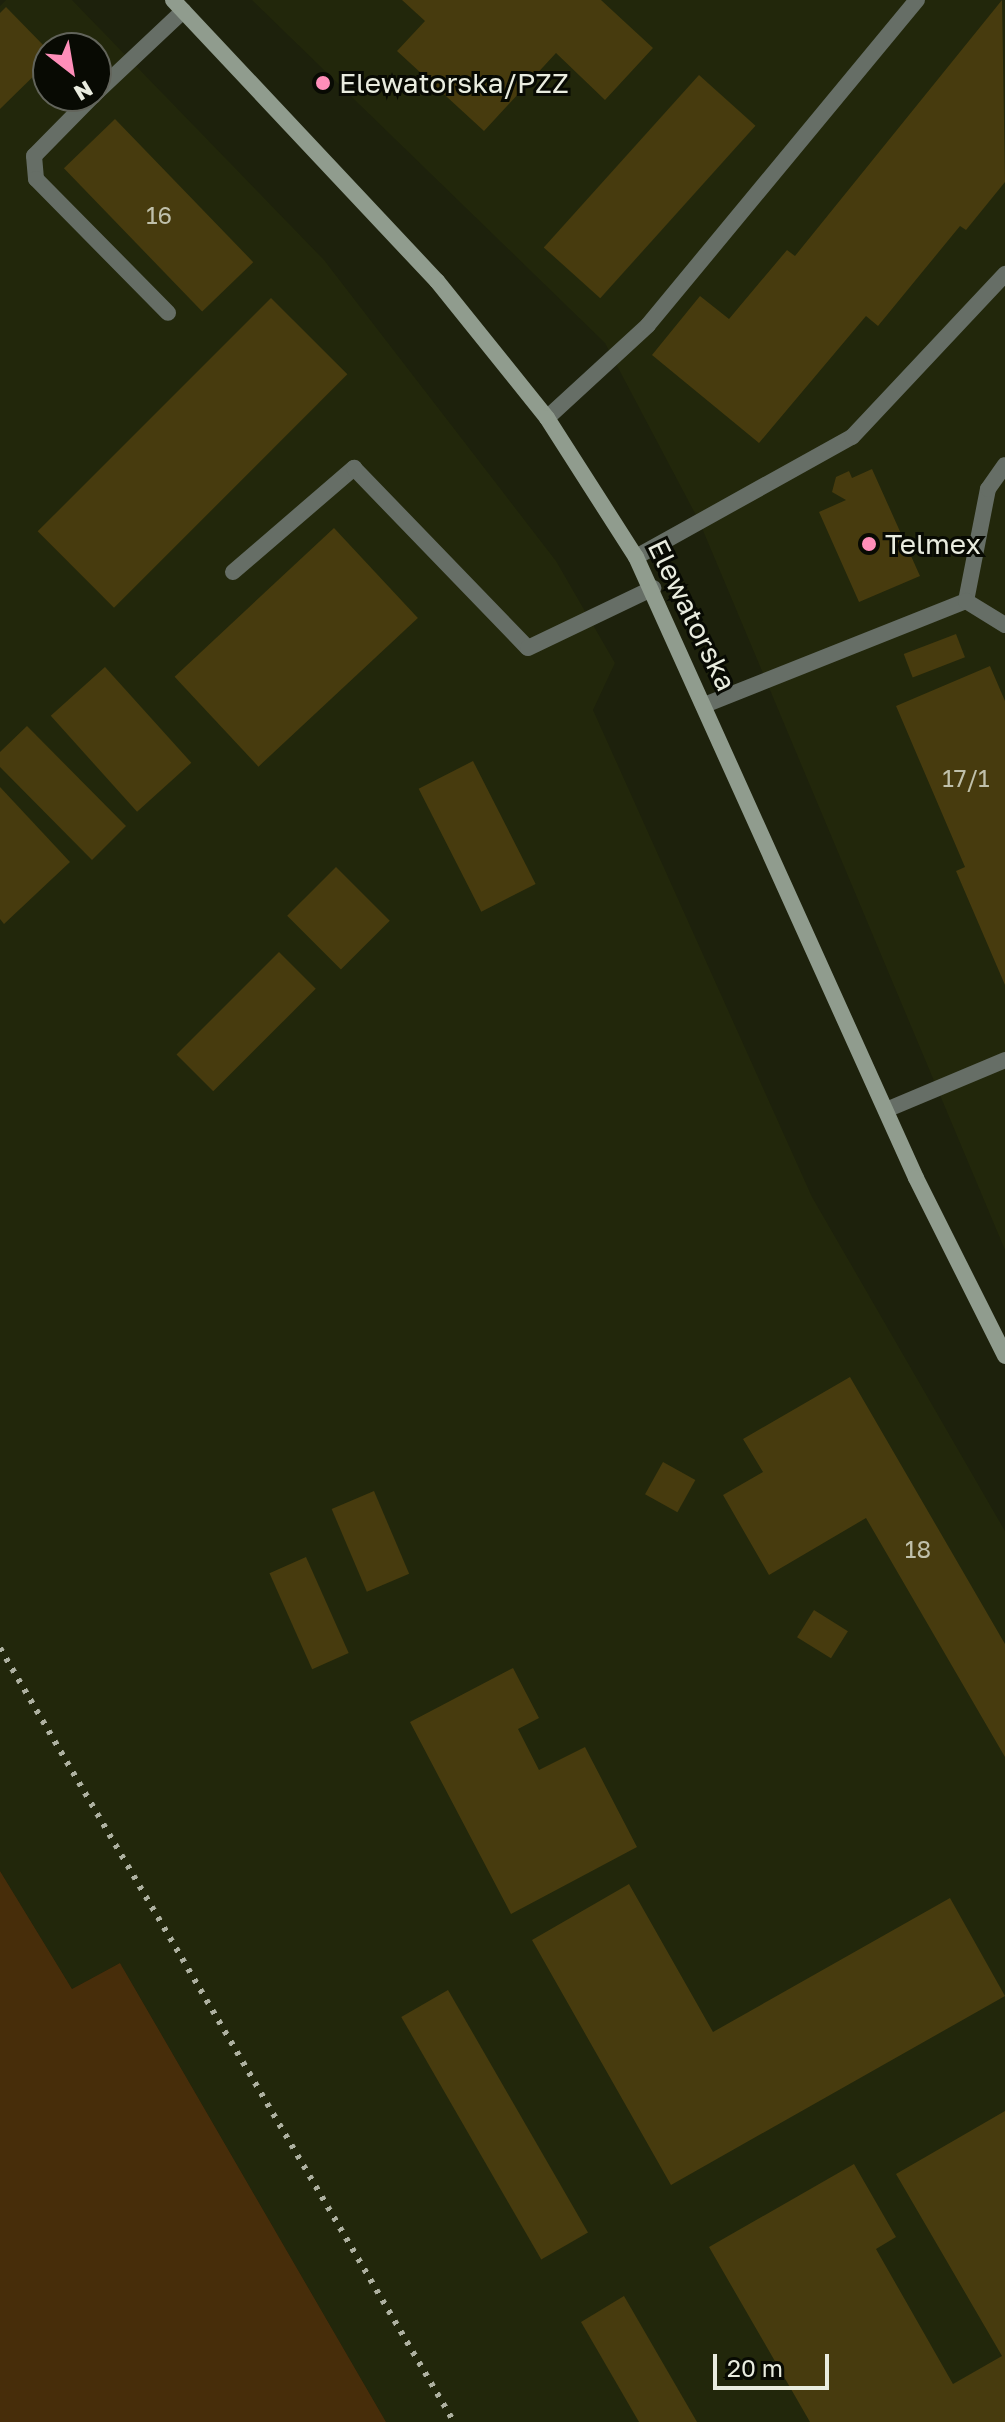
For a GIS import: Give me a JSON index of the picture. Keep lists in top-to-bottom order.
{
  "streets": {
    "street": ["Elewatorska"]
  },
  "places": ["Elewatorska/PZZ", "Telmex"],
  "house_numbers": ["16", "17/1", "18"],
  "scale_bar": "20 m",
  "north": "bottom right"
}
